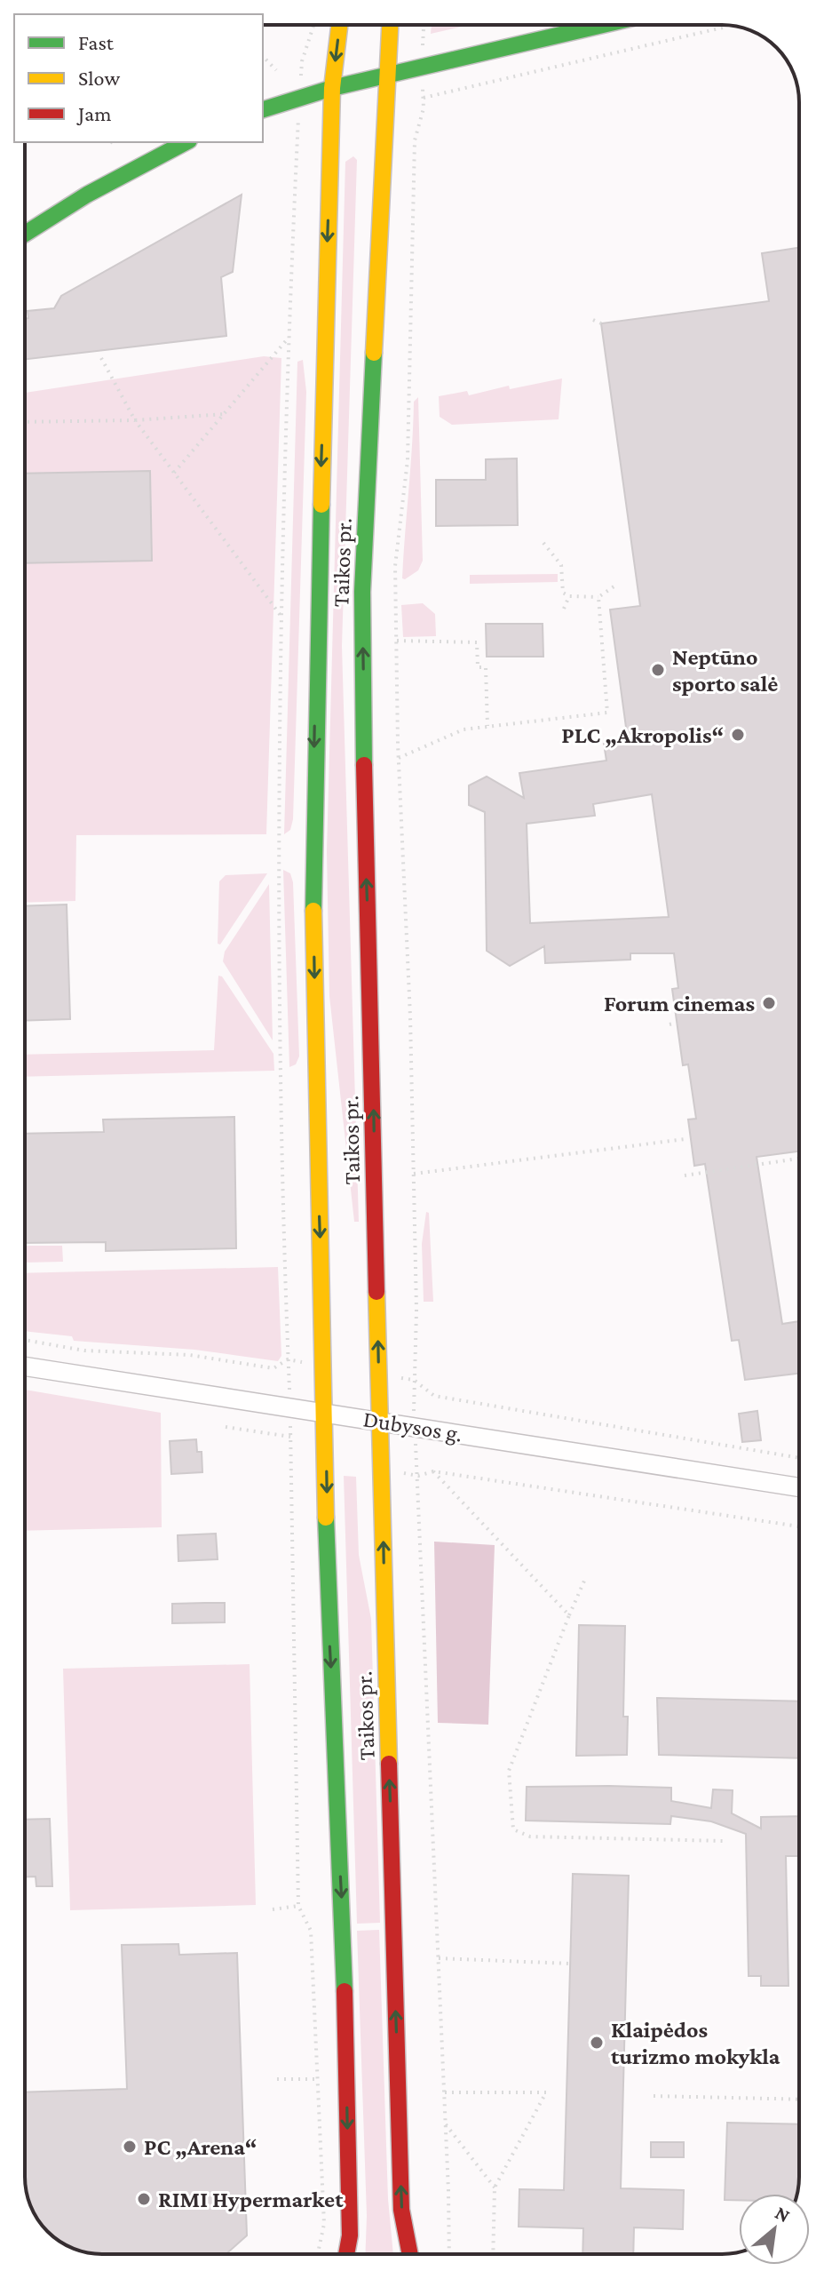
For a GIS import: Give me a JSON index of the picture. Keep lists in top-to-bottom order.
{
  "streets": {
    "main road": ["Taikos pr."],
    "street": ["Dubysos g."]
  },
  "crossings": [
    ["Taikos pr.", "Dubysos g."]
  ],
  "places": [
    "Neptūno sporto salė",
    "PLC „Akropolis“",
    "Forum cinemas",
    "Klaipėdos turizmo mokykla",
    "PC „Arena“",
    "RIMI Hypermarket"
  ],
  "legend": ["Fast", "Slow", "Jam"],
  "north": "top right"
}
